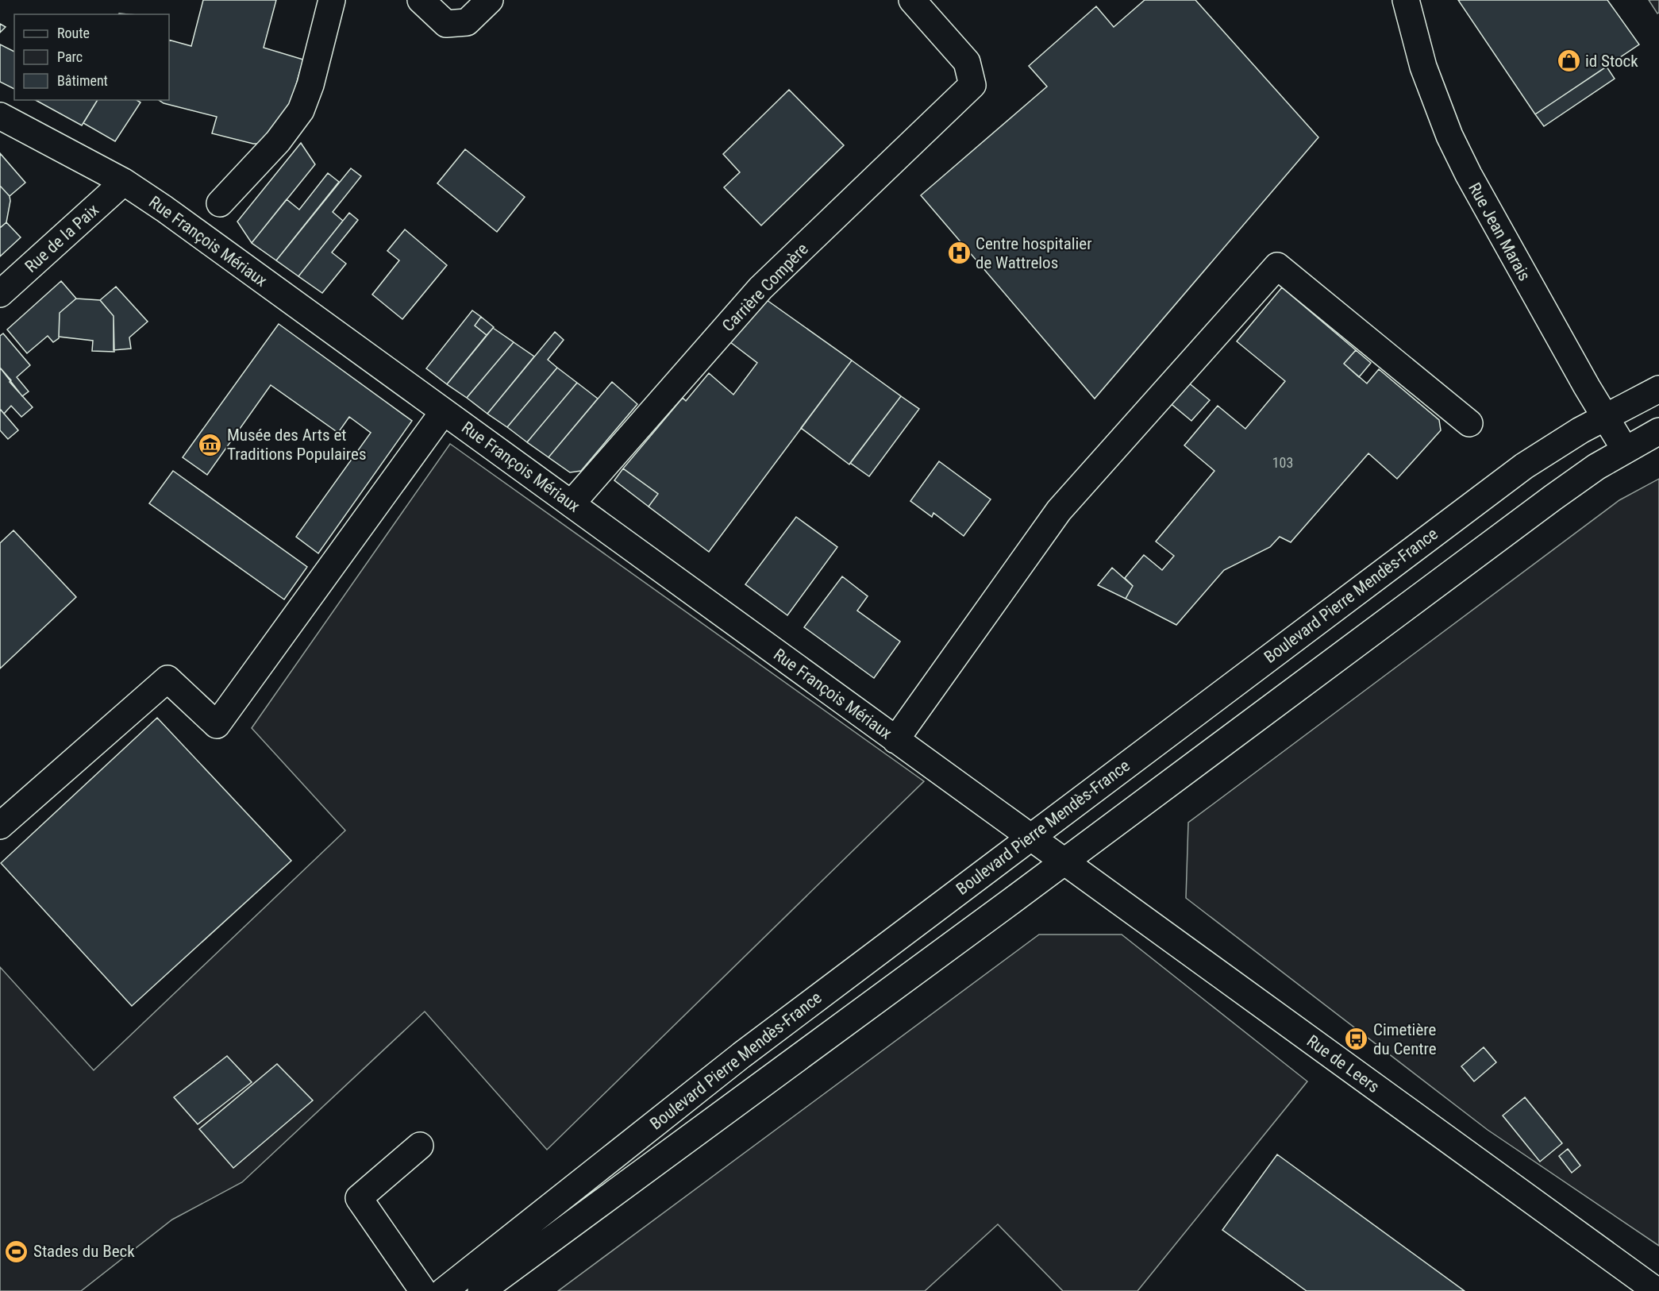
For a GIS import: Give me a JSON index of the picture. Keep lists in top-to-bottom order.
{
  "streets": {
    "street": [
      "Rue Jean Marais",
      "Rue de la Paix",
      "Rue François Mériaux",
      "Carrière Compère",
      "Boulevard Pierre Mendès-France",
      "Rue de Leers"
    ]
  },
  "crossings": [
    ["Rue Jean Marais", "Boulevard Pierre Mendès-France"],
    ["Rue de la Paix", "Rue François Mériaux"],
    ["Rue François Mériaux", "Carrière Compère"],
    ["Rue François Mériaux", "Boulevard Pierre Mendès-France"],
    ["Rue François Mériaux", "Rue de Leers"],
    ["Boulevard Pierre Mendès-France", "Rue de Leers"]
  ],
  "places": {
    "shop": ["id Stock"],
    "hospital": ["Centre hospitalier de Wattrelos"],
    "museum": ["Musée des Arts et Traditions Populaires"],
    "bus stop": ["Cimetière du Centre"],
    "sports": ["Stades du Beck"]
  },
  "house_numbers": ["103"],
  "legend": ["Route", "Parc", "Bâtiment"]
}
